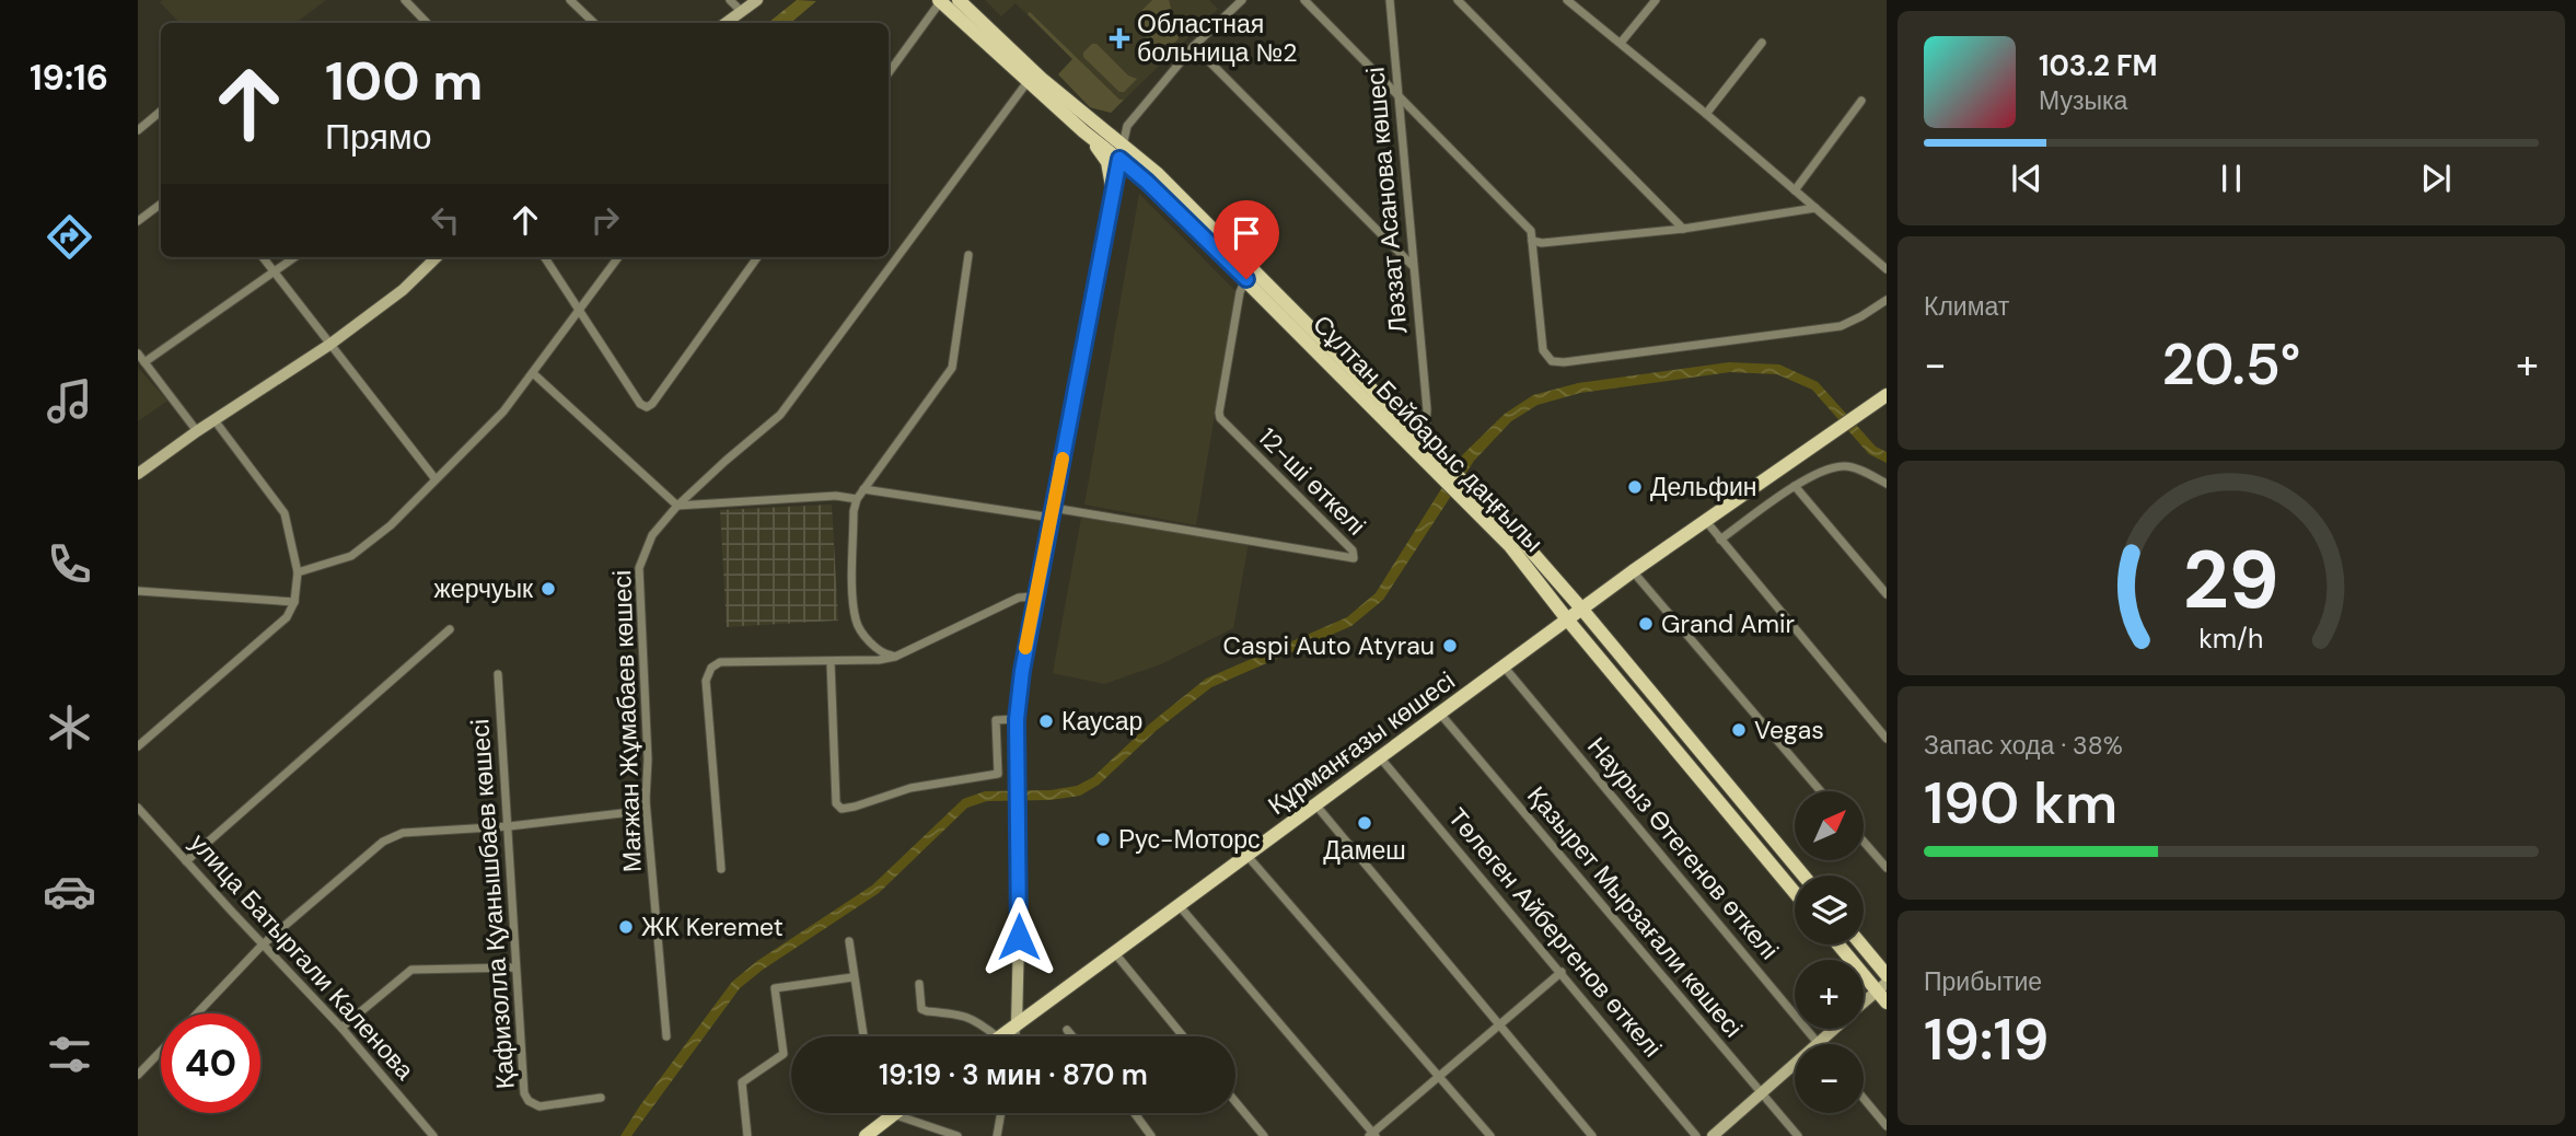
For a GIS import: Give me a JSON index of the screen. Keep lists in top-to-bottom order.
{
  "streets": {
    "main road": ["Сұлтан Бейбарыс даңғылы", "Құрманғазы көшесі"],
    "street": [
      "Ләззат Асанова көшесі",
      "12-ші өткелі",
      "Мағжан Жұмабаев көшесі",
      "Наурыз Өтегенов өткелі",
      "Қафизолла Қуанышбаев көшесi",
      "Қазырет Мырзағали көшесі",
      "Төлеген Айбергенов өткелі",
      "улица Батыргали Каленова"
    ]
  },
  "crossings": [
    ["Ләззат Асанова көшесі", "Сұлтан Бейбарыс даңғылы"],
    ["Сұлтан Бейбарыс даңғылы", "12-ші өткелі"],
    ["Сұлтан Бейбарыс даңғылы", "Мағжан Жұмабаев көшесі"],
    ["Сұлтан Бейбарыс даңғылы", "Құрманғазы көшесі"],
    ["Құрманғазы көшесі", "Наурыз Өтегенов өткелі"],
    ["Құрманғазы көшесі", "Қазырет Мырзағали көшесі"],
    ["Құрманғазы көшесі", "Төлеген Айбергенов өткелі"]
  ],
  "places": {
    "health": ["Областная больница №2"],
    "other": [
      "Дельфин",
      "жерчуык",
      "Grand Amir",
      "Caspi Auto Atyrau",
      "Каусар",
      "Vegas",
      "Дамеш",
      "Рус-Моторс",
      "ЖК Keremet"
    ]
  },
  "north": "top right",
  "page": {
    "tabs": "19:16",
    "turn": ["100 m", "Прямо"],
    "song": ["103.2 FM", "Музыка"],
    "tile": [
      "Климат",
      ["Запас хода · 38%", "190 km"],
      ["Прибытие", "19:19"]
    ],
    "heat": ["−", "20.5°", "+"],
    "map_buttons": ["+", "−"],
    "limit": "40",
    "trip": "19:19 · 3 мин · 870 m",
    "gauge": ["29", "km/h"]
  }
}
